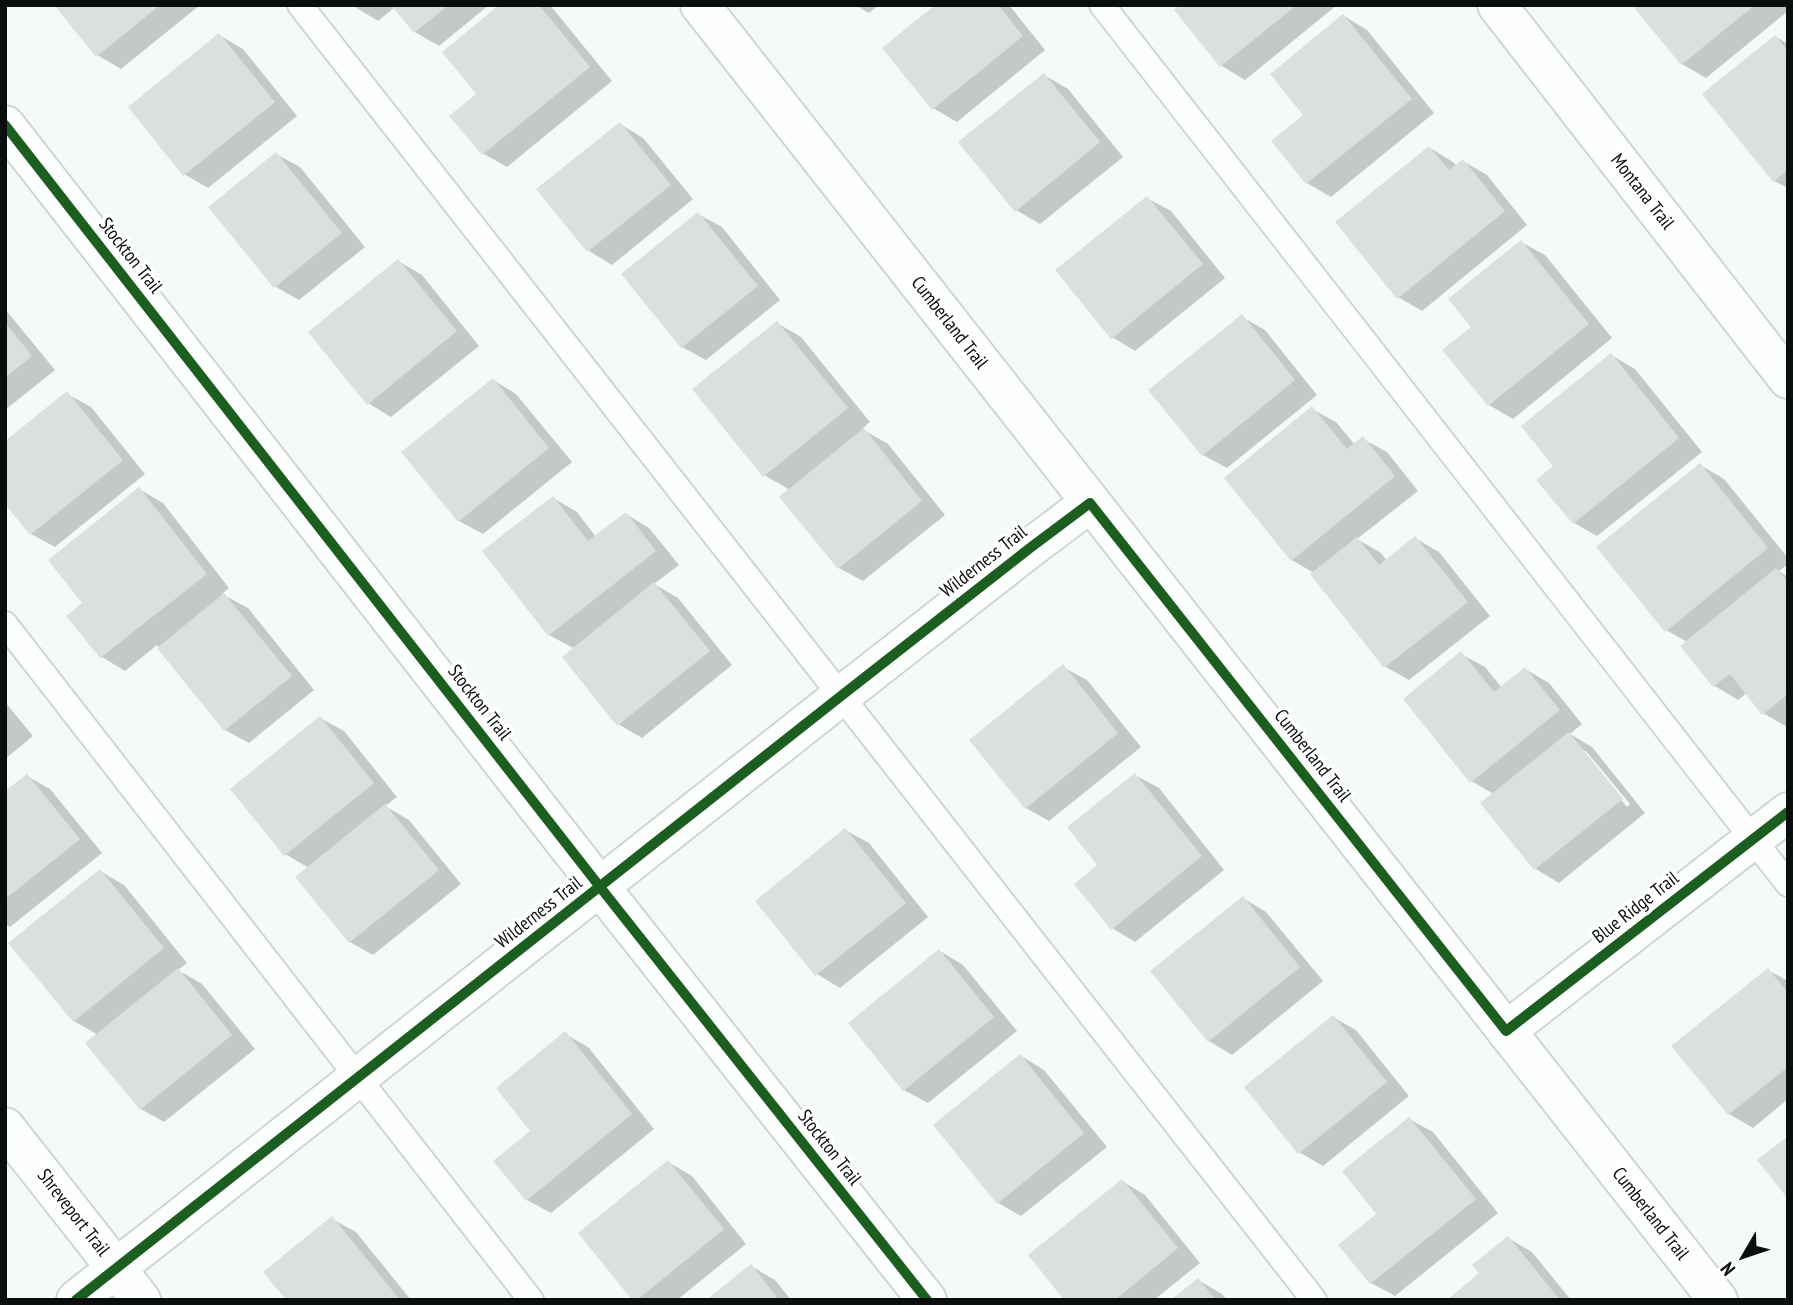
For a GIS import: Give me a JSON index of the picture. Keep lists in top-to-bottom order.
{
  "streets": {
    "street": [
      "Montana Trail",
      "Stockton Trail",
      "Cumberland Trail",
      "Wilderness Trail",
      "Blue Ridge Trail",
      "Shreveport Trail"
    ]
  },
  "crossings": [
    ["Stockton Trail", "Wilderness Trail"],
    ["Cumberland Trail", "Wilderness Trail"],
    ["Cumberland Trail", "Blue Ridge Trail"],
    ["Wilderness Trail", "Shreveport Trail"]
  ],
  "north": "bottom left"
}
